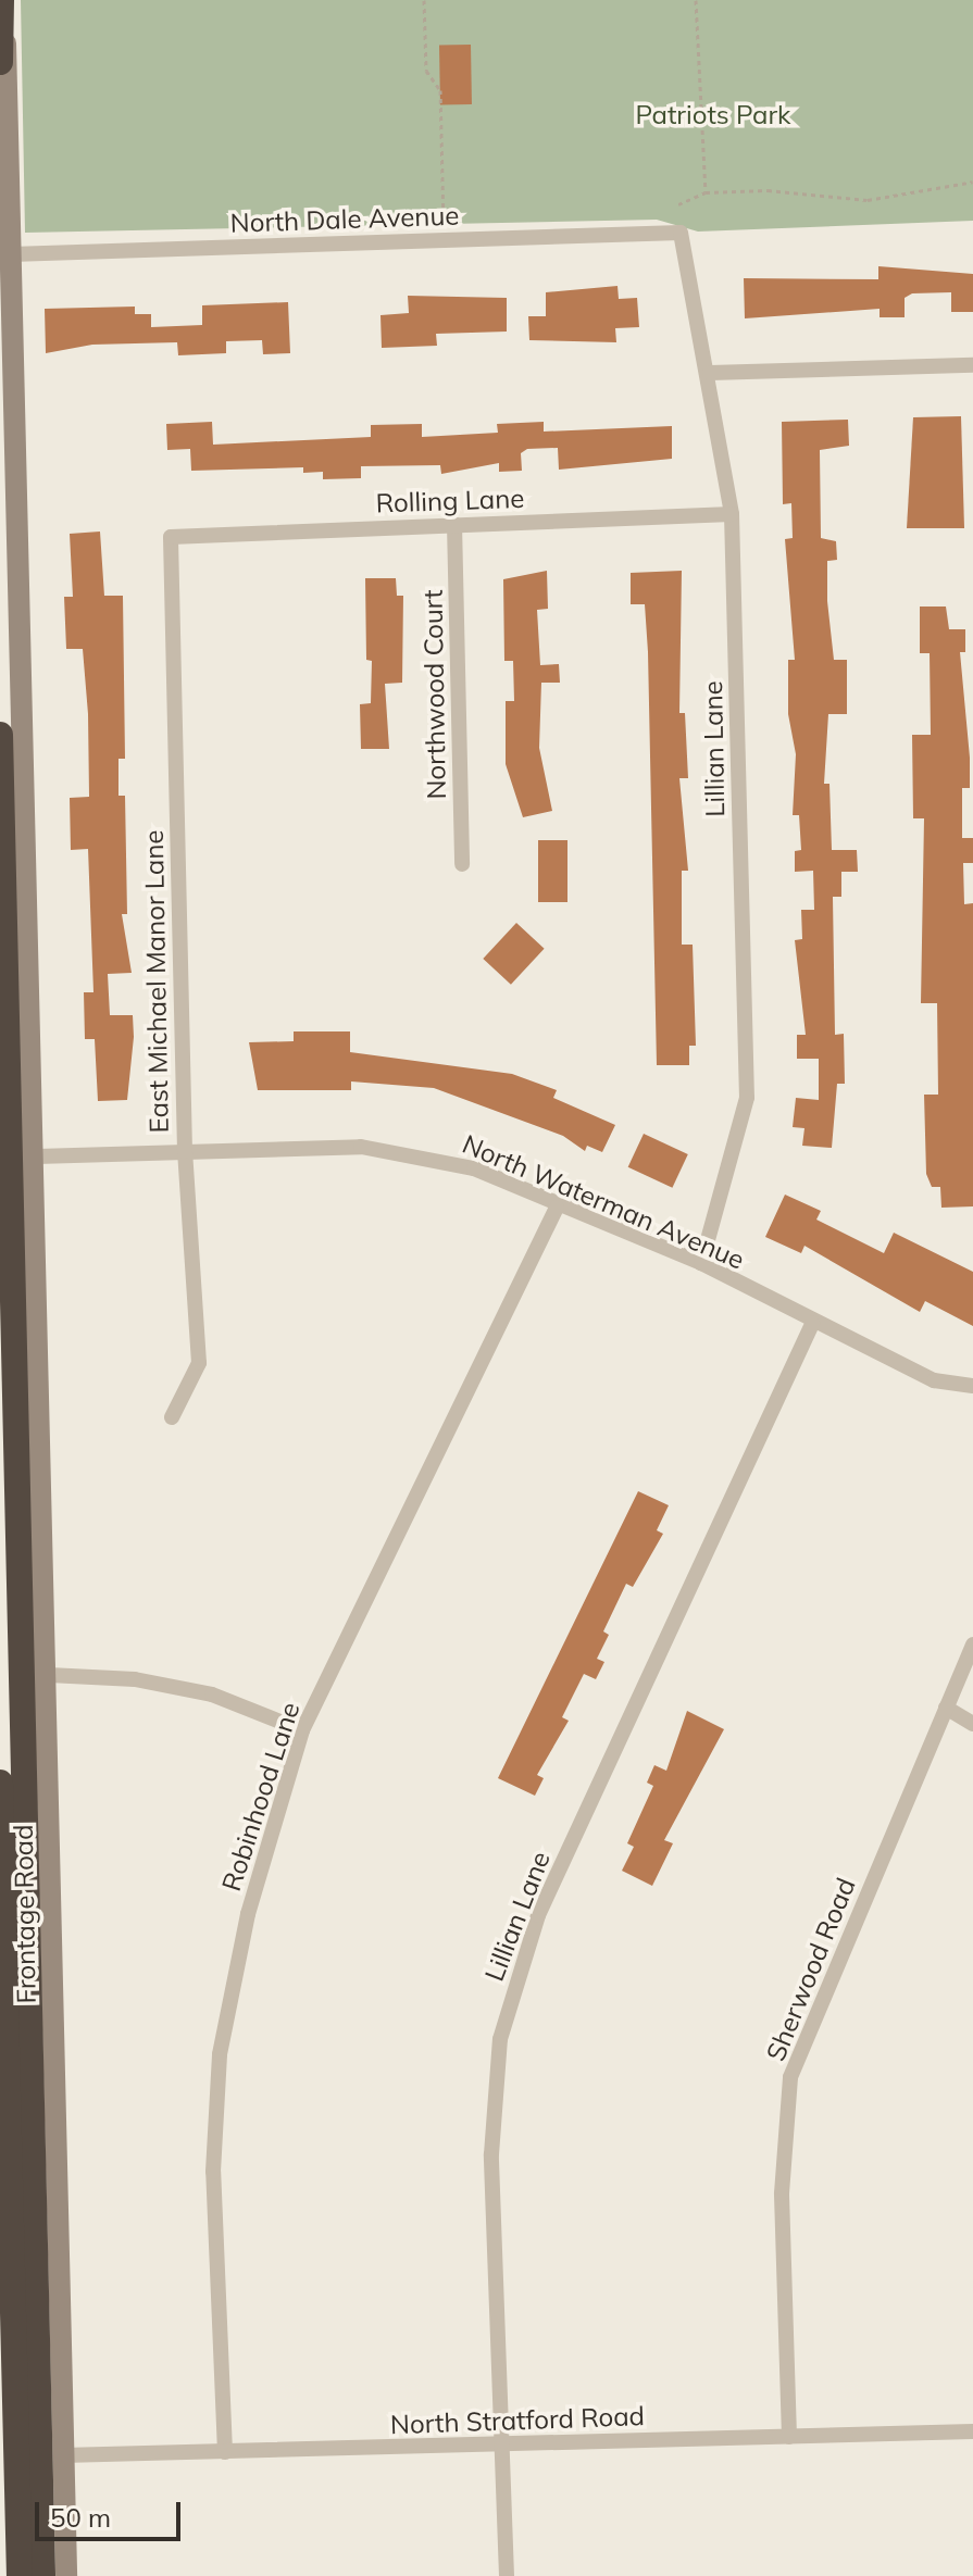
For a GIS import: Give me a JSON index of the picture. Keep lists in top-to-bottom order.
{
  "streets": {
    "street": [
      "North Dale Avenue",
      "Rolling Lane",
      "Northwood Court",
      "Lillian Lane",
      "East Michael Manor Lane",
      "North Waterman Avenue",
      "Robinhood Lane",
      "Frontage Road",
      "Sherwood Road",
      "North Stratford Road"
    ]
  },
  "crossings": [
    ["North Dale Avenue", "Lillian Lane"],
    ["North Dale Avenue", "Frontage Road"],
    ["Rolling Lane", "Northwood Court"],
    ["Rolling Lane", "Lillian Lane"],
    ["Rolling Lane", "East Michael Manor Lane"],
    ["Lillian Lane", "North Waterman Avenue"],
    ["Lillian Lane", "North Stratford Road"],
    ["East Michael Manor Lane", "North Waterman Avenue"],
    ["North Waterman Avenue", "Robinhood Lane"],
    ["North Waterman Avenue", "Frontage Road"],
    ["Robinhood Lane", "North Stratford Road"],
    ["Frontage Road", "North Stratford Road"],
    ["Sherwood Road", "North Stratford Road"]
  ],
  "parks": ["Patriots Park"],
  "scale_bar": "50 m"
}
